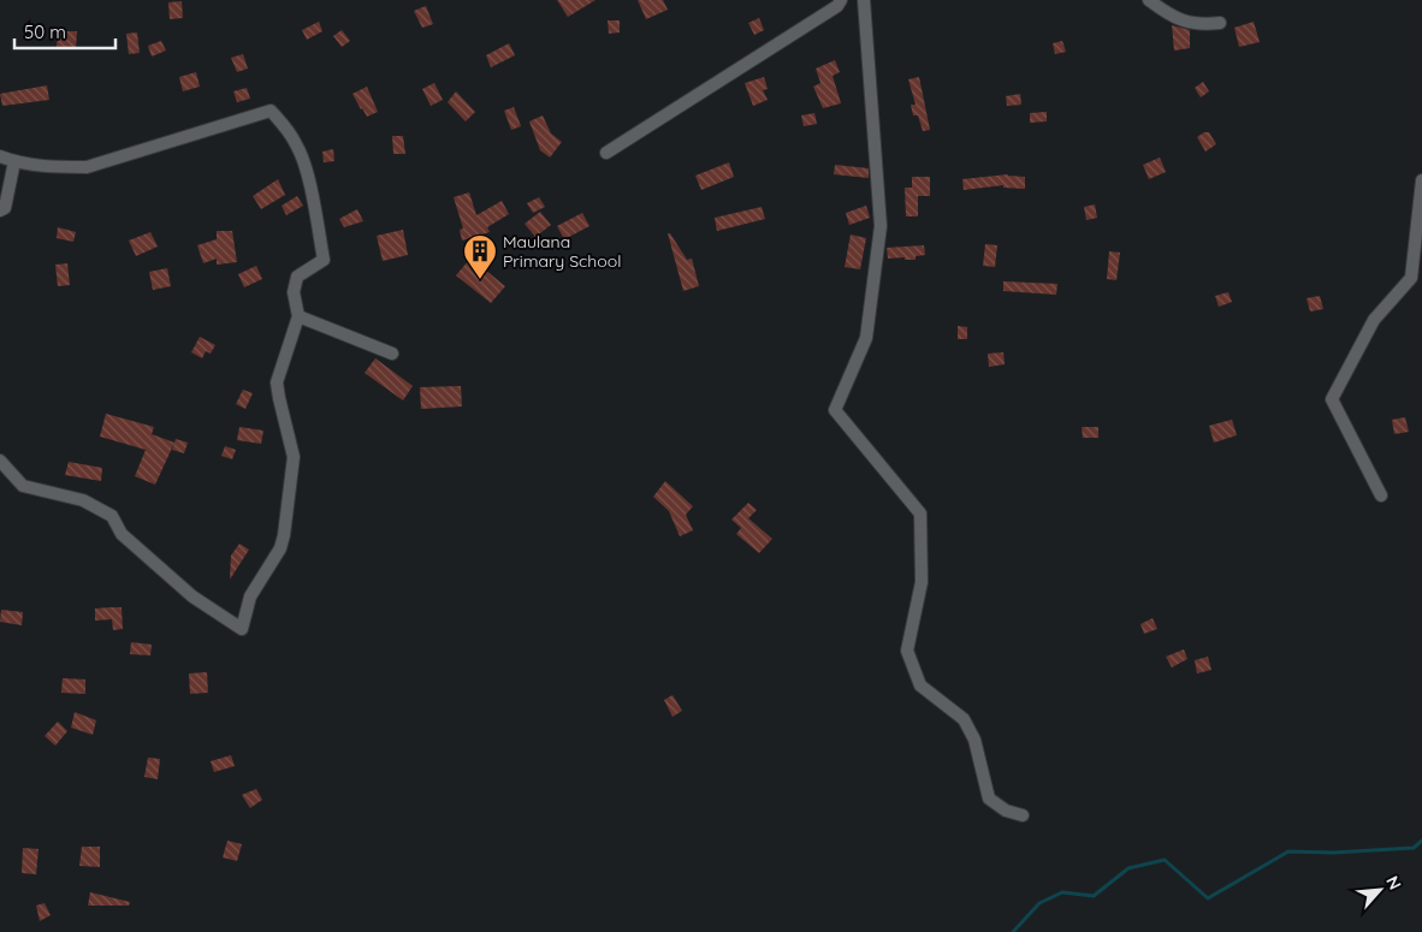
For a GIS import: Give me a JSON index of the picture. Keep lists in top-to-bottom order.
{
  "places": {
    "building": ["Maulana Primary School"]
  },
  "scale_bar": "50 m",
  "north": "top right"
}
